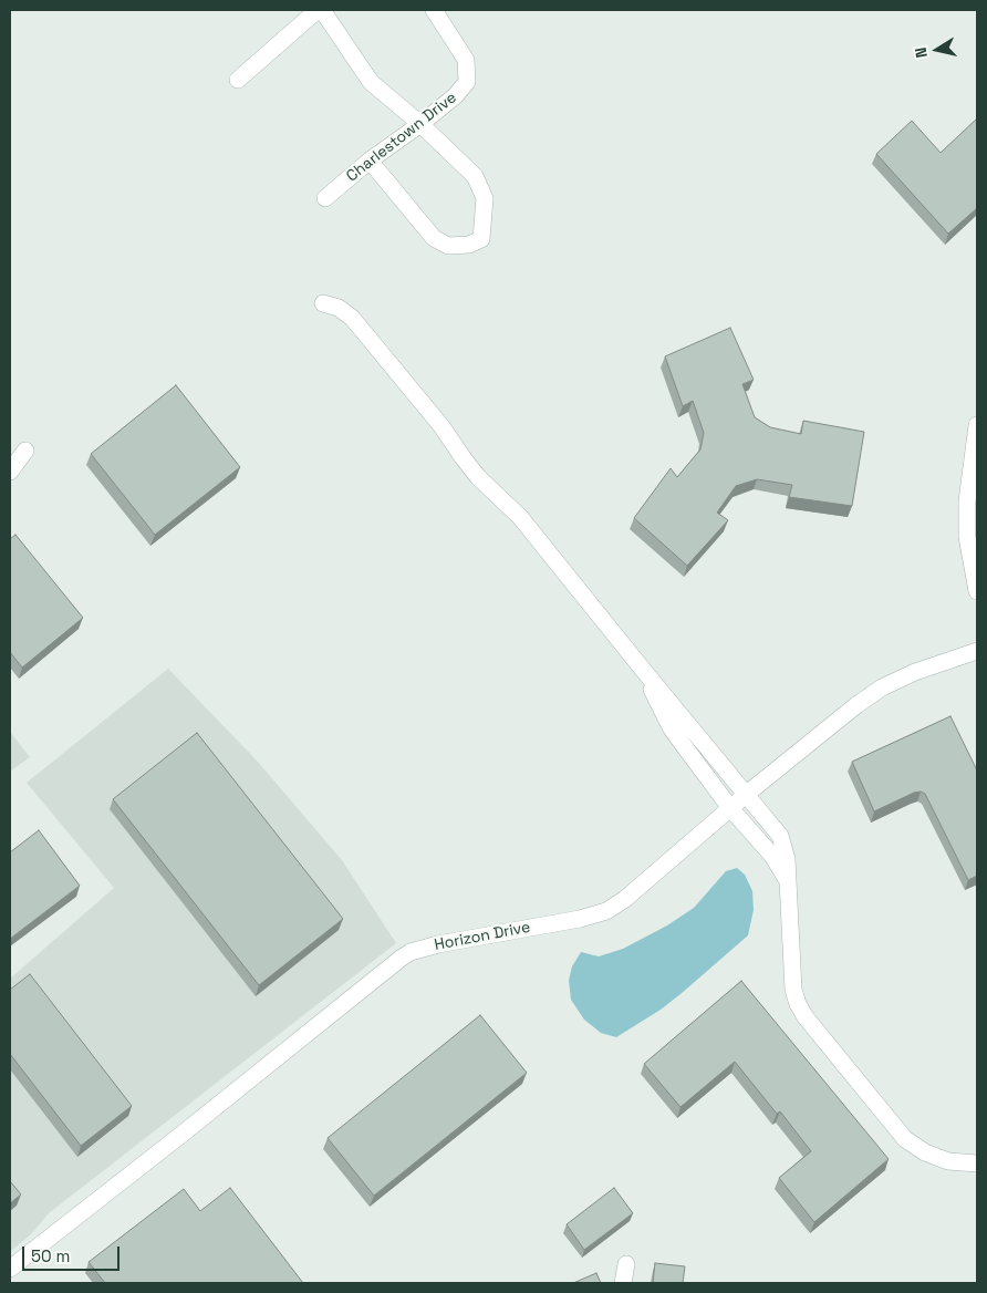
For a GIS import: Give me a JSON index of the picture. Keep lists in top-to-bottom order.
{
  "streets": {
    "street": ["Charlestown Drive", "Horizon Drive"]
  },
  "scale_bar": "50 m",
  "north": "left"
}
